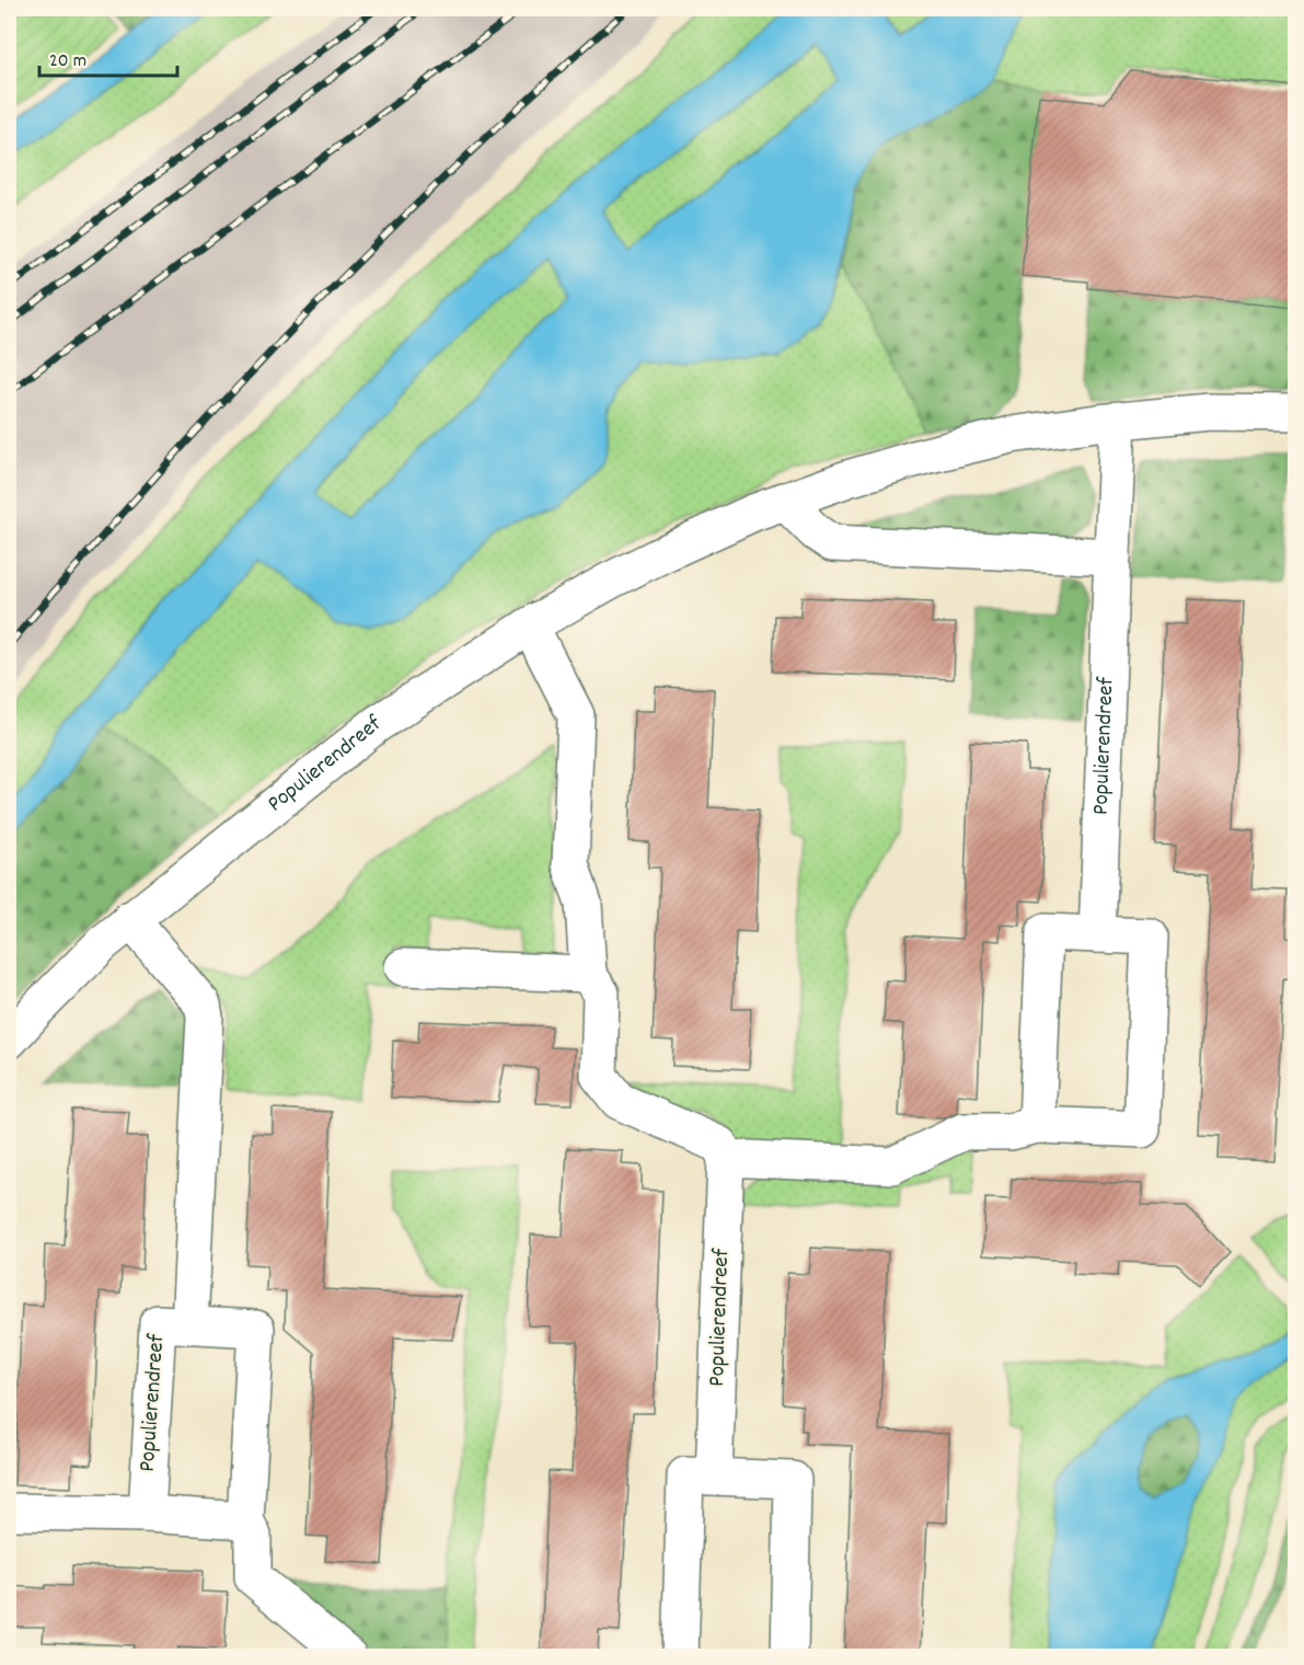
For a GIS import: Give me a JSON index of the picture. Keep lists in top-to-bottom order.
{
  "streets": {
    "street": ["Populierendreef"]
  },
  "scale_bar": "20 m"
}
